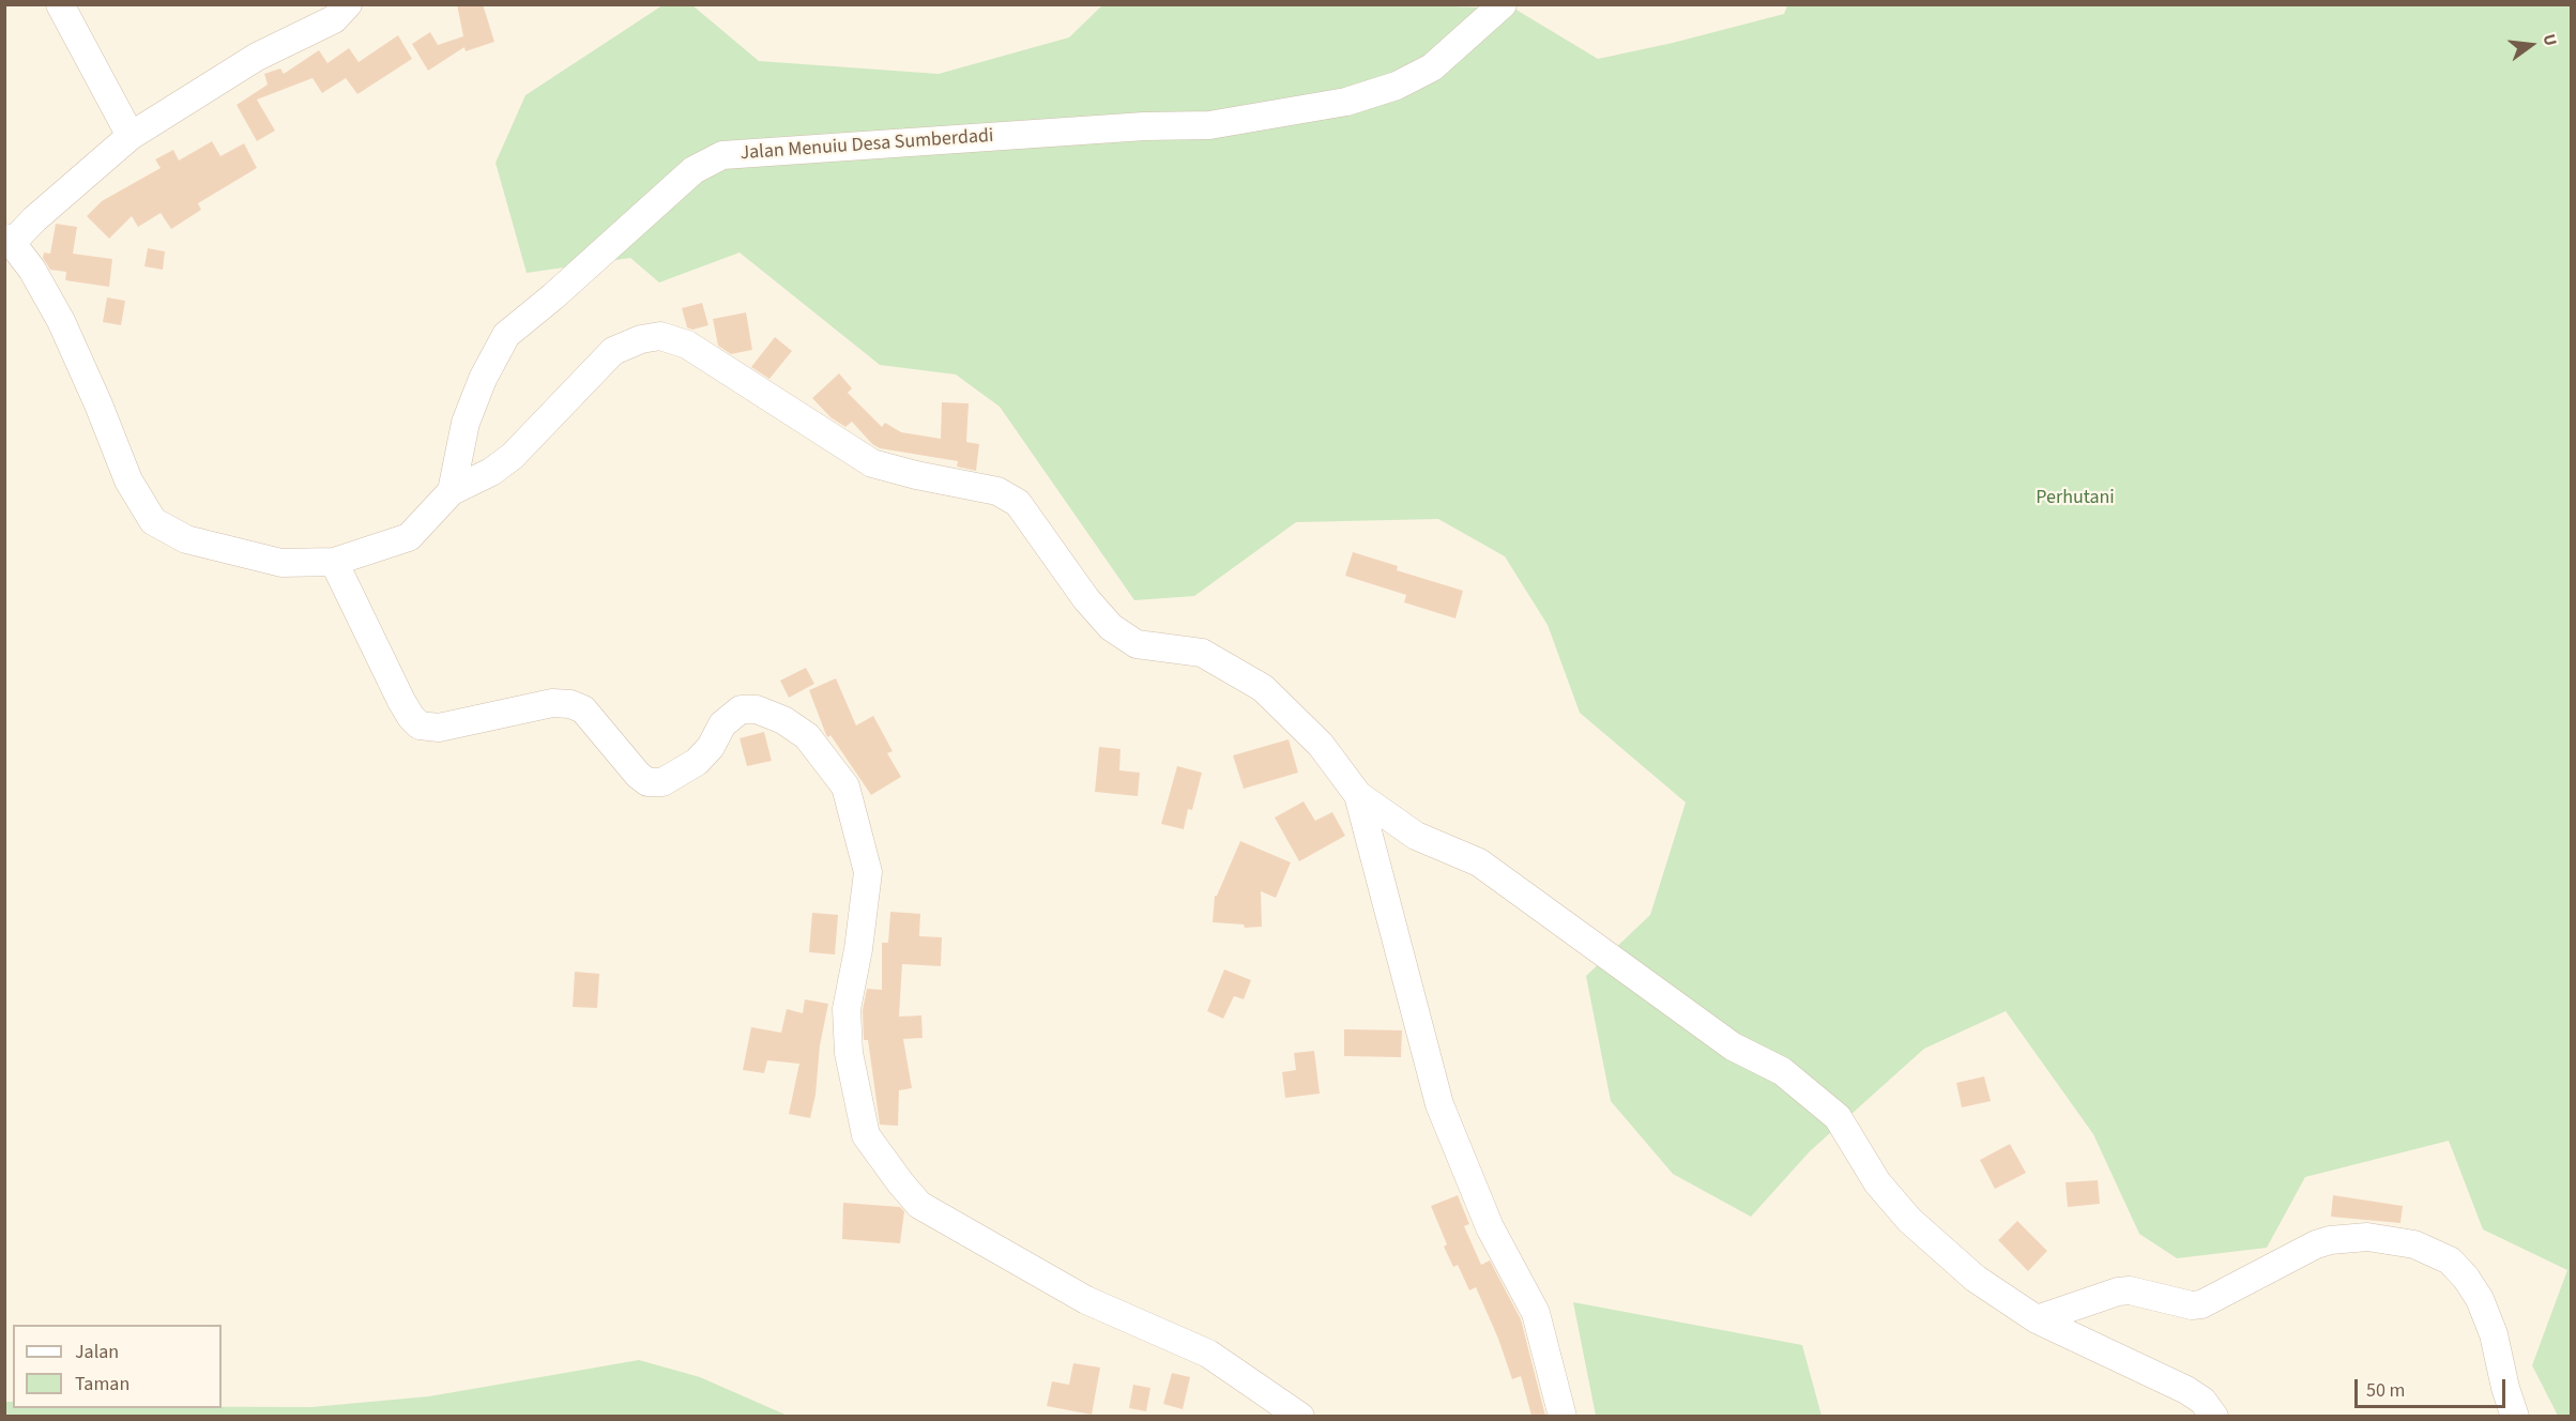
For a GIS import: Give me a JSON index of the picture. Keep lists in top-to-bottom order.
{
  "streets": {
    "street": ["Jalan Menuiu Desa Sumberdadi"]
  },
  "parks": ["Perhutani"],
  "legend": ["Jalan", "Taman"],
  "scale_bar": "50 m",
  "north": "right"
}
